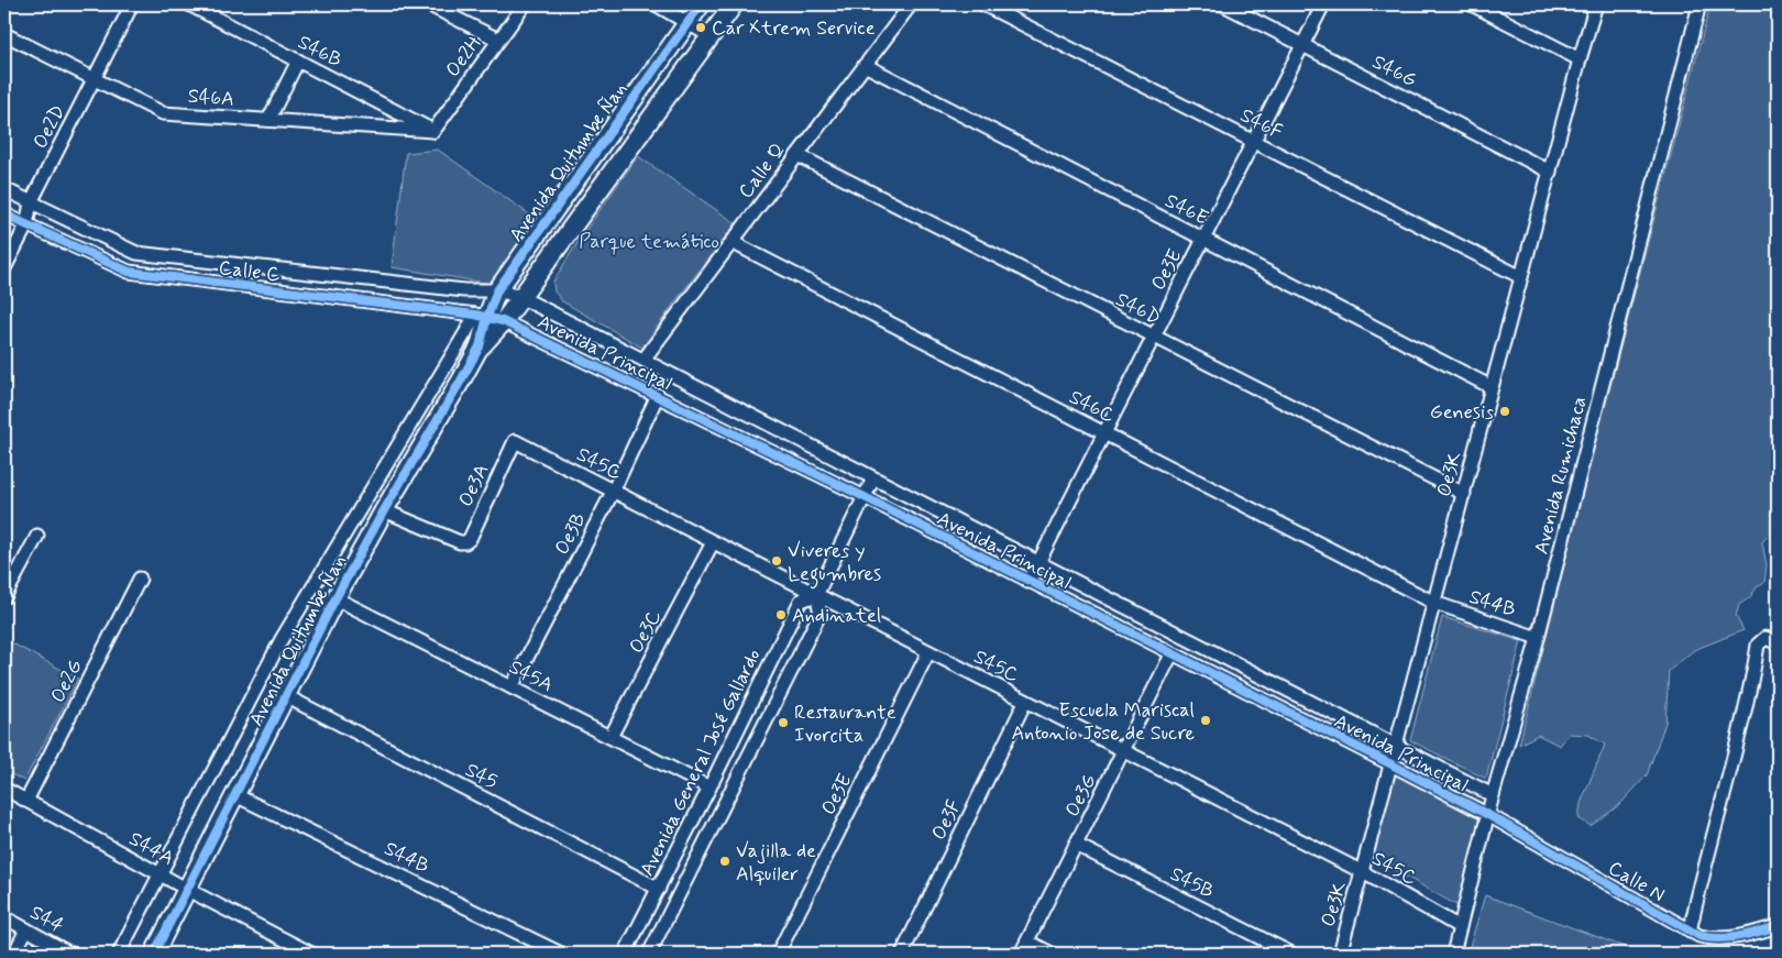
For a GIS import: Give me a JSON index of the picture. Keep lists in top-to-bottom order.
{
  "streets": {
    "street": [
      "S46B",
      "Oe2H",
      "S46G",
      "S46A",
      "S46F",
      "Oe2D",
      "Avenida Quitumbe Ñan",
      "Calle Q",
      "S46E",
      "Oe3E",
      "Calle C",
      "S46D",
      "Avenida Principal",
      "S46C",
      "S45C",
      "Oe3K",
      "Avenida Rumichaca",
      "Oe3A",
      "Oe3B",
      "S44B",
      "Oe3C",
      "S45A",
      "Oe2G",
      "Avenida General José Gallardo",
      "S45",
      "Oe3G",
      "Oe3F",
      "S44A",
      "Calle N",
      "S45B",
      "S44"
    ]
  },
  "crossings": [
    ["S46B", "Oe2H"],
    ["S46B", "S46A"],
    ["Oe2H", "S46A"],
    ["S46G", "Oe3E"],
    ["S46G", "Oe3K"],
    ["S46A", "Oe2D"],
    ["S46F", "Oe3E"],
    ["S46F", "Oe3K"],
    ["Oe2D", "Calle C"],
    ["Avenida Quitumbe Ñan", "Calle C"],
    ["Avenida Quitumbe Ñan", "Avenida Principal"],
    ["Avenida Quitumbe Ñan", "Oe3A"],
    ["Avenida Quitumbe Ñan", "S44B"],
    ["Avenida Quitumbe Ñan", "S45A"],
    ["Avenida Quitumbe Ñan", "S45"],
    ["Avenida Quitumbe Ñan", "S44A"],
    ["Calle Q", "S46E"],
    ["Calle Q", "S46D"],
    ["Calle Q", "Avenida Principal"],
    ["Calle Q", "S46C"],
    ["S46E", "Oe3E"],
    ["S46E", "Oe3K"],
    ["Oe3E", "S46D"],
    ["Oe3E", "Avenida Principal"],
    ["Oe3E", "S46C"],
    ["Oe3E", "S45C"],
    ["Calle C", "Avenida Principal"],
    ["S46D", "Oe3K"],
    ["Avenida Principal", "Oe3K"],
    ["Avenida Principal", "Avenida Rumichaca"],
    ["Avenida Principal", "Oe3B"],
    ["Avenida Principal", "Avenida General José Gallardo"],
    ["Avenida Principal", "Oe3G"],
    ["Avenida Principal", "Calle N"],
    ["S46C", "Oe3K"],
    ["S46C", "S44B"],
    ["S45C", "Oe3K"],
    ["S45C", "Avenida Rumichaca"],
    ["S45C", "Oe3A"],
    ["S45C", "Oe3B"],
    ["S45C", "Oe3C"],
    ["S45C", "Avenida General José Gallardo"],
    ["S45C", "Oe3G"],
    ["S45C", "Oe3F"],
    ["Oe3K", "S44B"],
    ["Avenida Rumichaca", "S44B"],
    ["Avenida Rumichaca", "Calle N"],
    ["Oe3B", "S45A"],
    ["Oe3C", "S45A"],
    ["S45A", "Avenida General José Gallardo"],
    ["Oe2G", "S44A"],
    ["Avenida General José Gallardo", "S45"],
    ["Oe3G", "S45B"]
  ],
  "parks": ["Parque temático"],
  "places": [
    "Car Xtrem Service",
    "Genesis",
    "Viveres y Legumbres",
    "Andinatel",
    "Escuela Mariscal Antonio Jose de Sucre",
    "Restaurante Ivorcita",
    "Vajilla de Alquiler"
  ]
}
